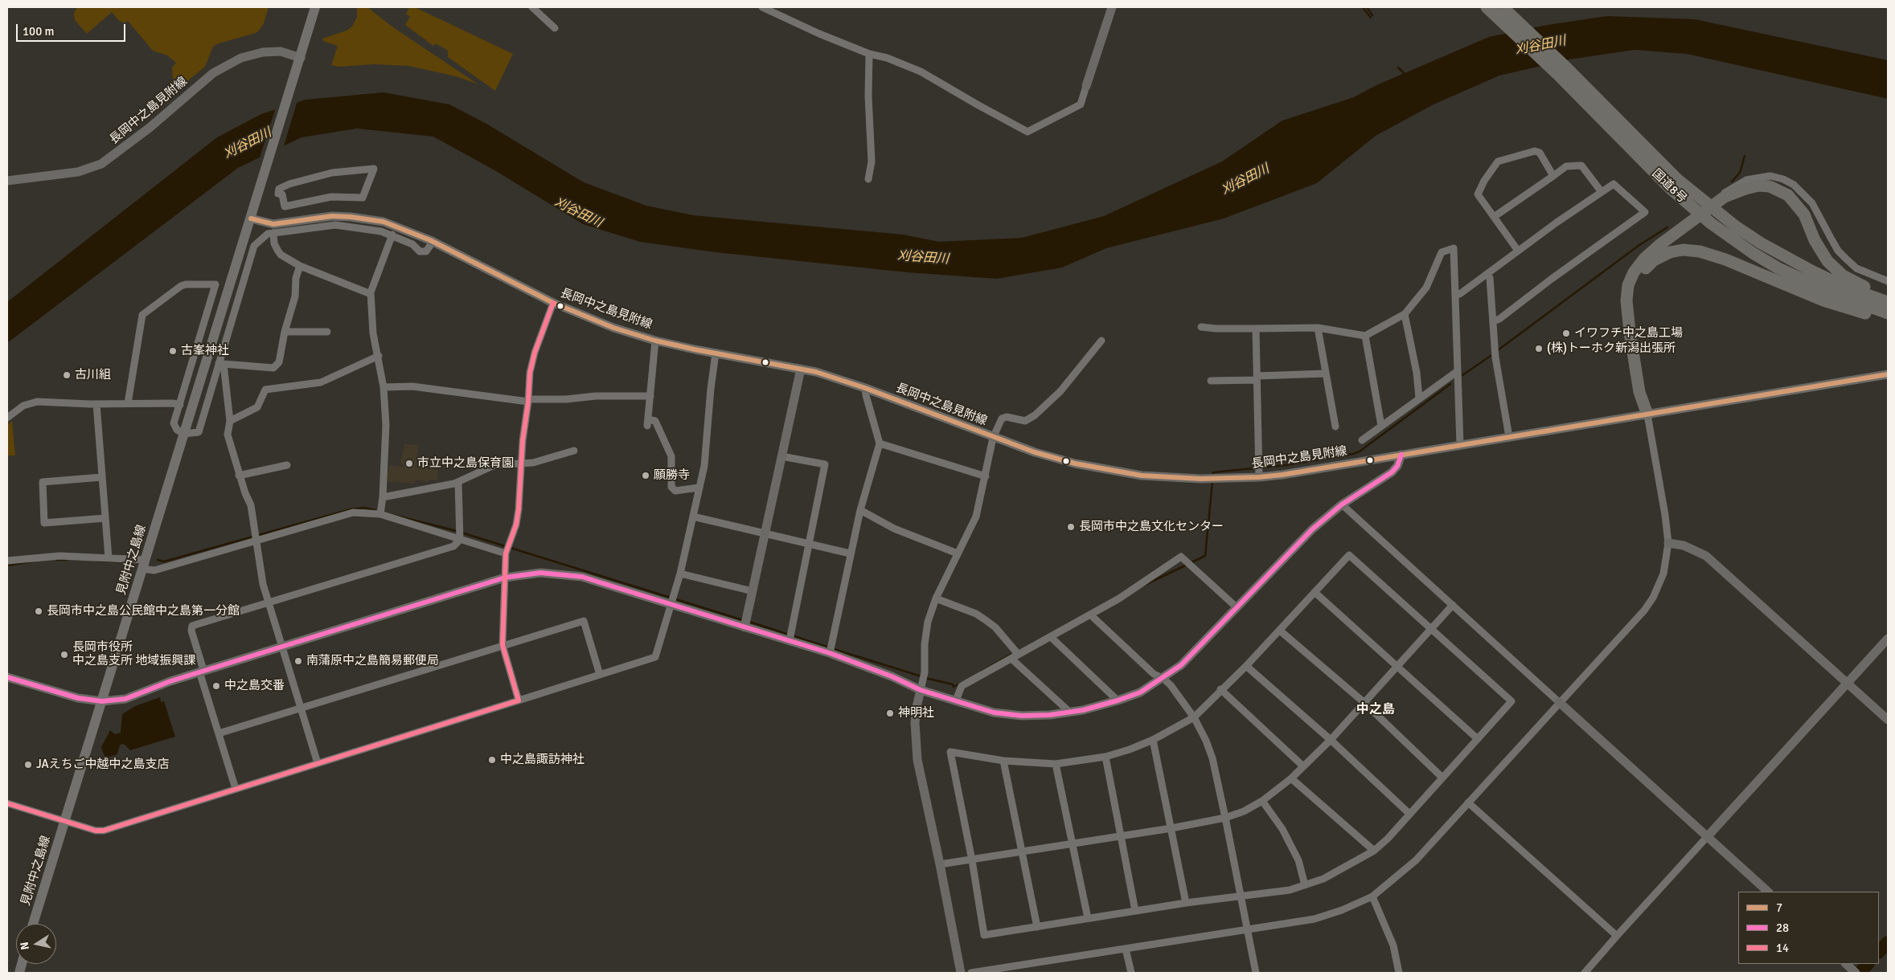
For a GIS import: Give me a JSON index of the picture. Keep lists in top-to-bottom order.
{
  "streets": {
    "highway": ["国道8号"],
    "main road": ["見附中之島線"],
    "street": ["長岡中之島見附線"]
  },
  "crossings": [
    ["長岡中之島見附線", "見附中之島線"]
  ],
  "districts": ["中之島"],
  "water": ["刈谷田川"],
  "places": [
    "イワフチ中之島工場",
    "(株)トーホク新潟出張所",
    "古峯神社",
    "古川組",
    "市立中之島保育園",
    "願勝寺",
    "長岡市中之島文化センター",
    "長岡市中之島公民館中之島第一分館",
    "長岡市役所 中之島支所 地域振興課",
    "南蒲原中之島簡易郵便局",
    "中之島交番",
    "神明社",
    "中之島諏訪神社",
    "JAえちご中越中之島支店"
  ],
  "lines": ["transit line 7", "transit line 14", "transit line 28"],
  "legend": ["7", "28", "14"],
  "scale_bar": "100 m",
  "north": "left"
}
